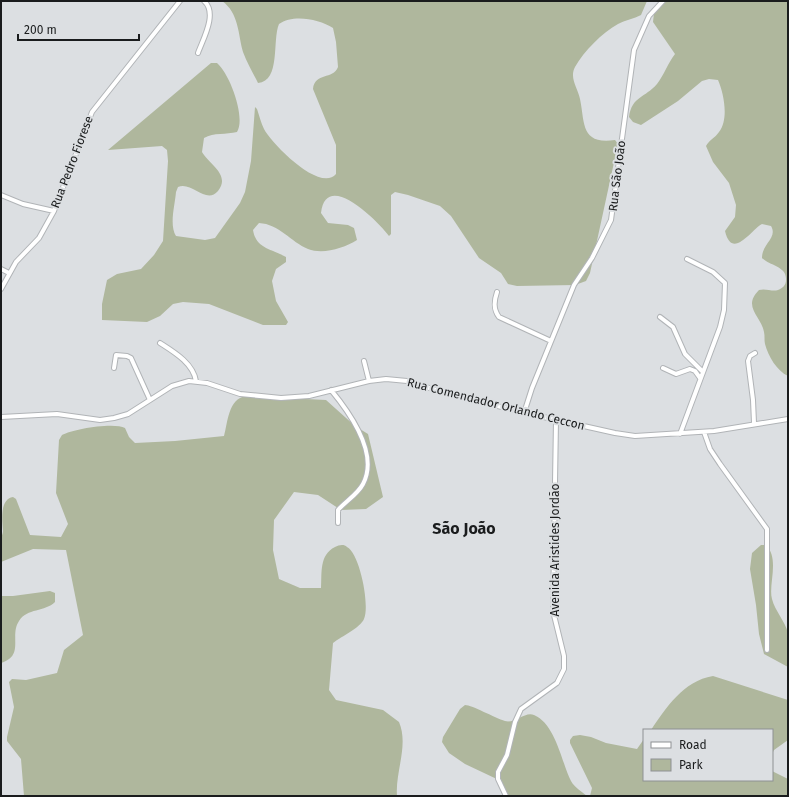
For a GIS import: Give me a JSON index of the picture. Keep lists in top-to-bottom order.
{
  "streets": {
    "street": [
      "Rua Pedro Fiorese",
      "Rua São João",
      "Rua Comendador Orlando Ceccon",
      "Avenida Aristides Jordão"
    ]
  },
  "crossings": [
    ["Rua São João", "Rua Comendador Orlando Ceccon"],
    ["Rua Comendador Orlando Ceccon", "Avenida Aristides Jordão"]
  ],
  "districts": ["São João"],
  "legend": ["Road", "Park"],
  "scale_bar": "200 m"
}
